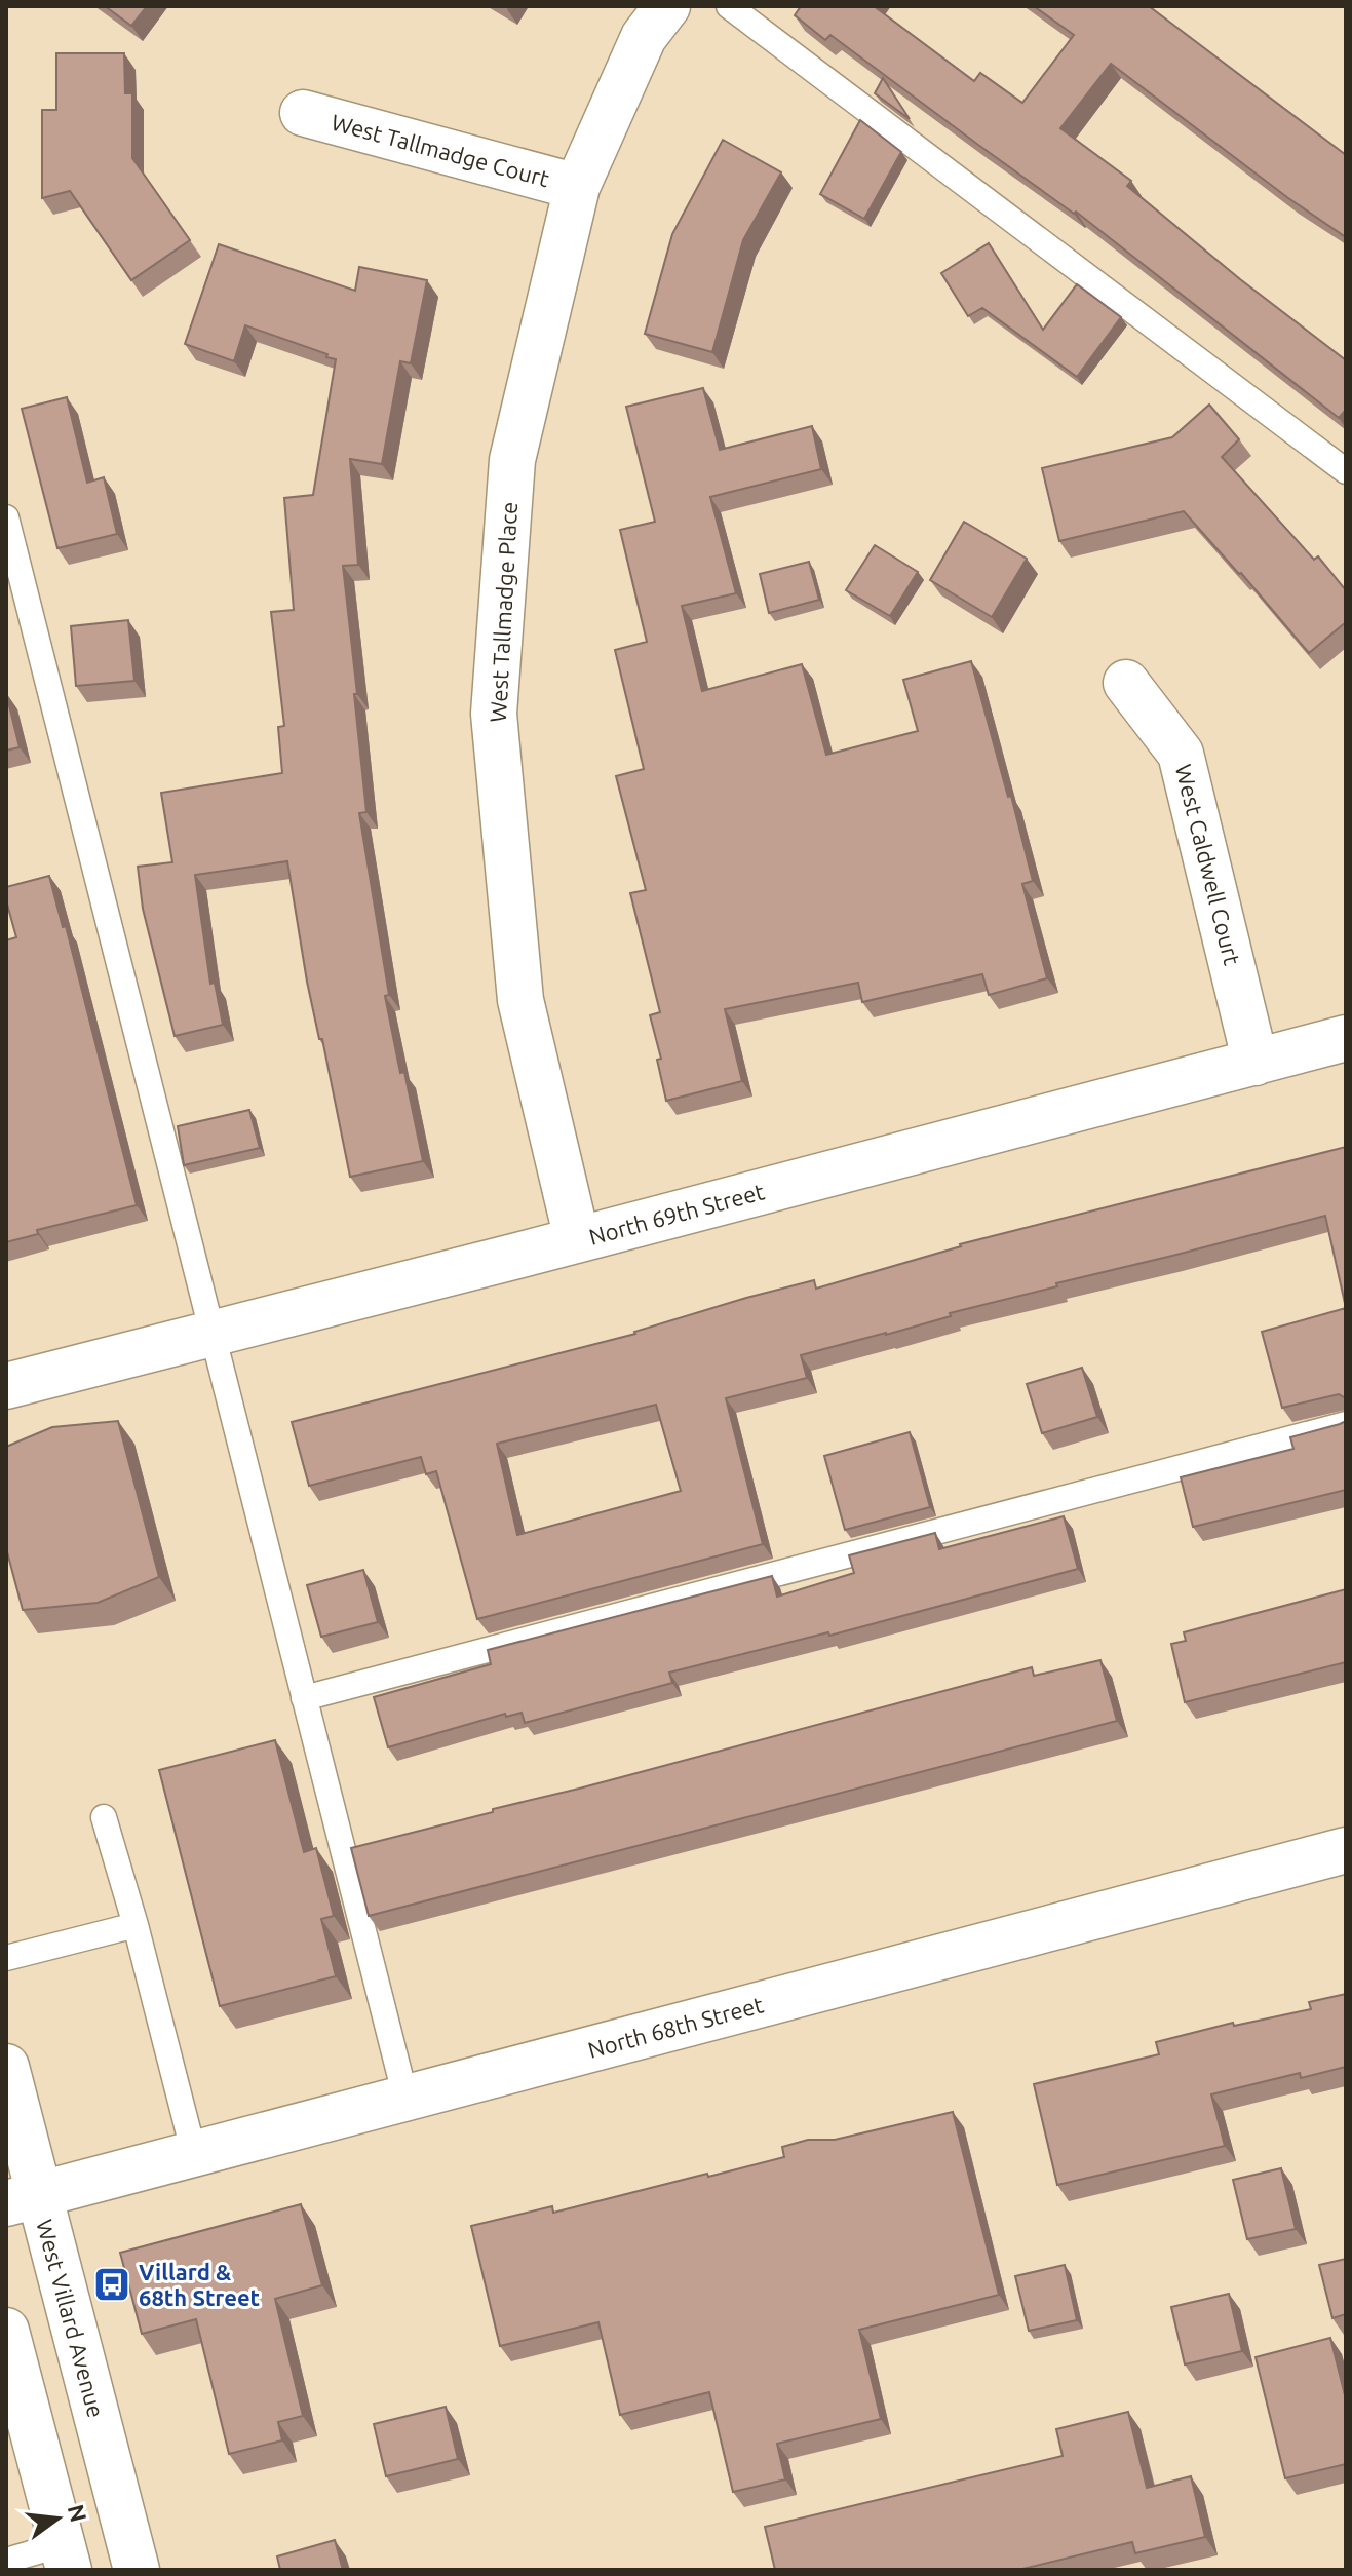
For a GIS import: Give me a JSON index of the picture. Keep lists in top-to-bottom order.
{
  "streets": {
    "street": [
      "West Tallmadge Court",
      "West Tallmadge Place",
      "West Caldwell Court",
      "North 69th Street",
      "North 68th Street",
      "West Villard Avenue"
    ]
  },
  "crossings": [
    ["West Tallmadge Court", "West Tallmadge Place"],
    ["West Tallmadge Place", "North 69th Street"],
    ["West Caldwell Court", "North 69th Street"],
    ["North 68th Street", "West Villard Avenue"]
  ],
  "places": {
    "bus stop": ["Villard & 68th Street"]
  },
  "north": "right"
}
